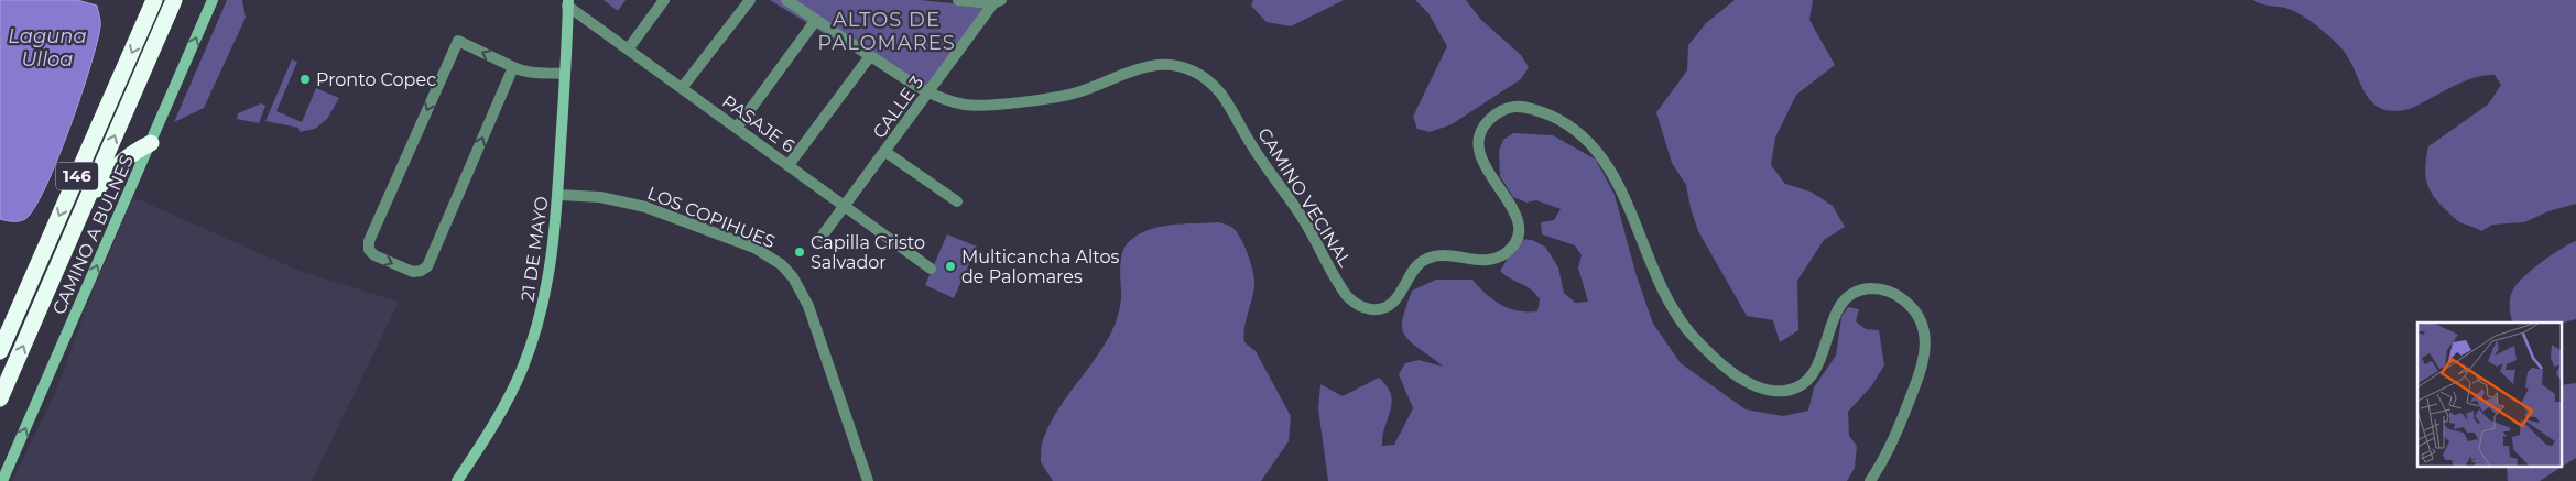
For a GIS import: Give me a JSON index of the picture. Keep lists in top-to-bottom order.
{
  "streets": {
    "highway": ["146"],
    "street": [
      "CALLE 3",
      "PASAJE 6",
      "CAMINO VECINAL",
      "LOS COPIHUES",
      "CAMINO A BULNES",
      "21 DE MAYO"
    ]
  },
  "crossings": [
    ["CALLE 3", "PASAJE 6"],
    ["CALLE 3", "CAMINO VECINAL"],
    ["PASAJE 6", "21 DE MAYO"],
    ["LOS COPIHUES", "21 DE MAYO"]
  ],
  "one_way": ["CAMINO A BULNES"],
  "districts": ["ALTOS DE PALOMARES"],
  "water": ["Laguna Ulloa"],
  "places": ["Pronto Copec", "Capilla Cristo Salvador", "Multicancha Altos de Palomares"]
}
